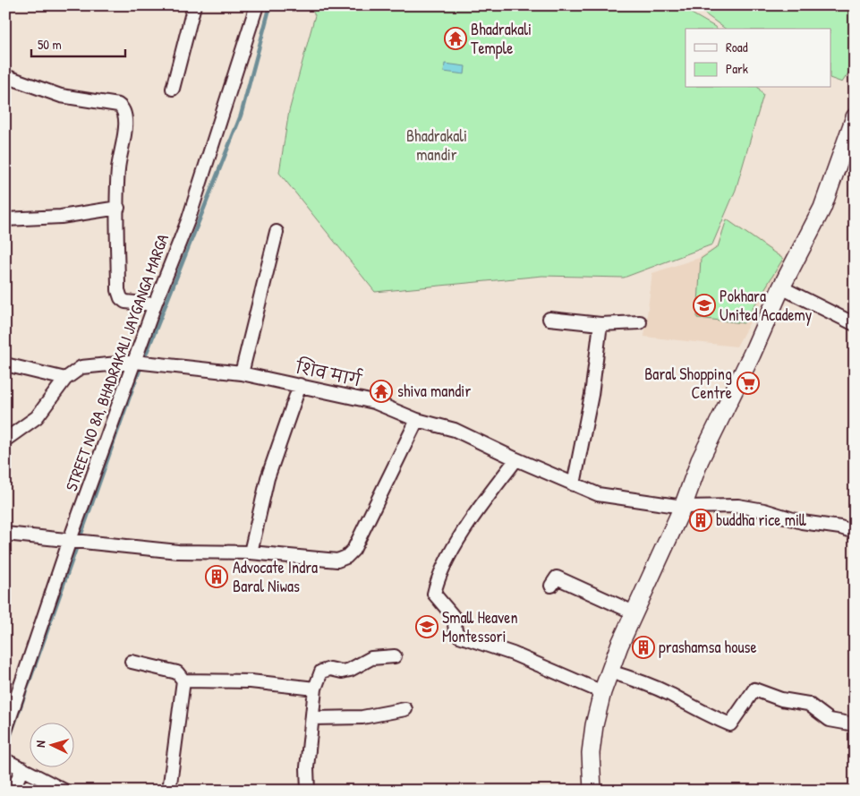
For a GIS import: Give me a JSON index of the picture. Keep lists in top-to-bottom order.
{
  "streets": {
    "street": ["STREET NO 8A, BHADRAKALI JAYGANGA MARGA", "शिव मार्ग"]
  },
  "crossings": [
    ["STREET NO 8A, BHADRAKALI JAYGANGA MARGA", "शिव मार्ग"]
  ],
  "parks": ["Bhadrakali mandir"],
  "places": {
    "temple": ["Bhadrakali Temple", "shiva mandir"],
    "school or university": ["Pokhara United Academy", "Small Heaven Montessori"],
    "supermarket": ["Baral Shopping Centre"],
    "building": ["buddha rice mill", "Advocate Indra Baral Niwas", "prashamsa house"]
  },
  "legend": ["Road", "Park"],
  "scale_bar": "50 m",
  "north": "left"
}
